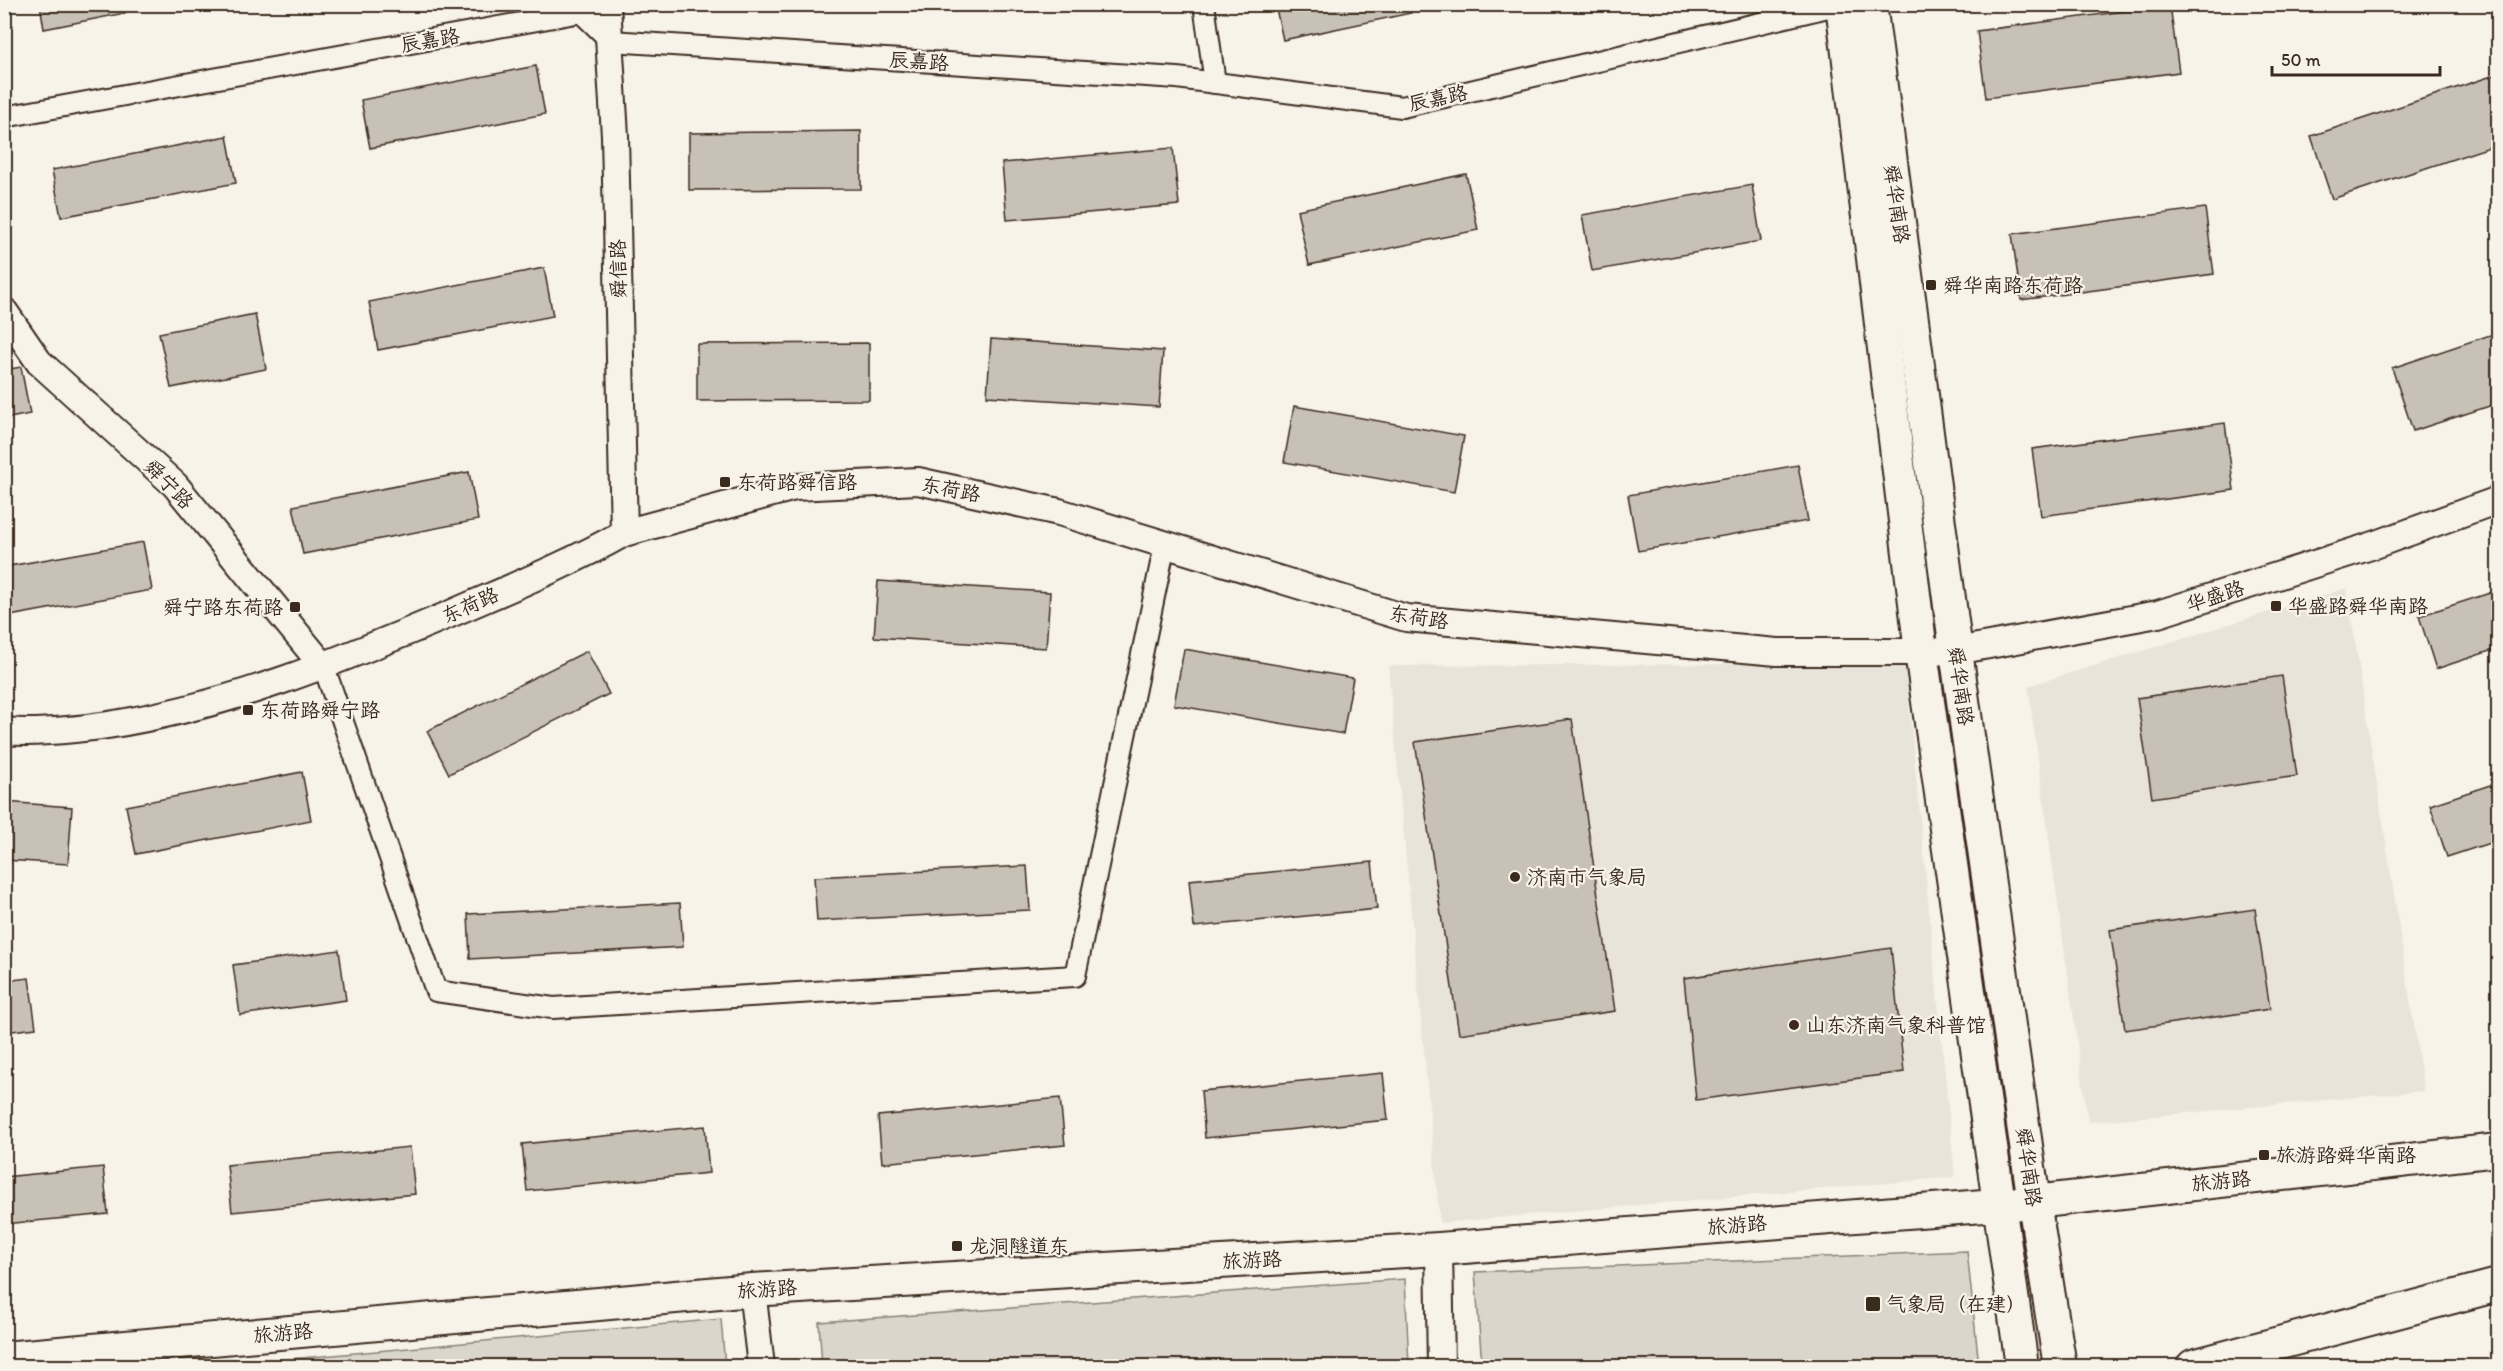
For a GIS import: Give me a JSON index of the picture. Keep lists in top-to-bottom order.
{
  "streets": {
    "main road": ["舜华南路", "旅游路"],
    "street": [
      "辰嘉路",
      "舜信路",
      "舜宁路",
      "东荷路",
      "华盛路"
    ]
  },
  "crossings": [
    ["辰嘉路", "舜华南路"],
    ["辰嘉路", "舜信路"],
    ["舜华南路", "东荷路"],
    ["舜华南路", "华盛路"],
    ["舜华南路", "旅游路"],
    ["舜信路", "东荷路"],
    ["舜宁路", "东荷路"],
    ["东荷路", "华盛路"]
  ],
  "places": {
    "transit": [
      "舜华南路东荷路",
      "东荷路舜信路",
      "华盛路舜华南路",
      "舜宁路东荷路",
      "东荷路舜宁路",
      "旅游路舜华南路",
      "龙洞隧道东",
      "气象局（在建）"
    ],
    "other": ["济南市气象局", "山东济南气象科普馆"]
  },
  "scale_bar": "50 m"
}
